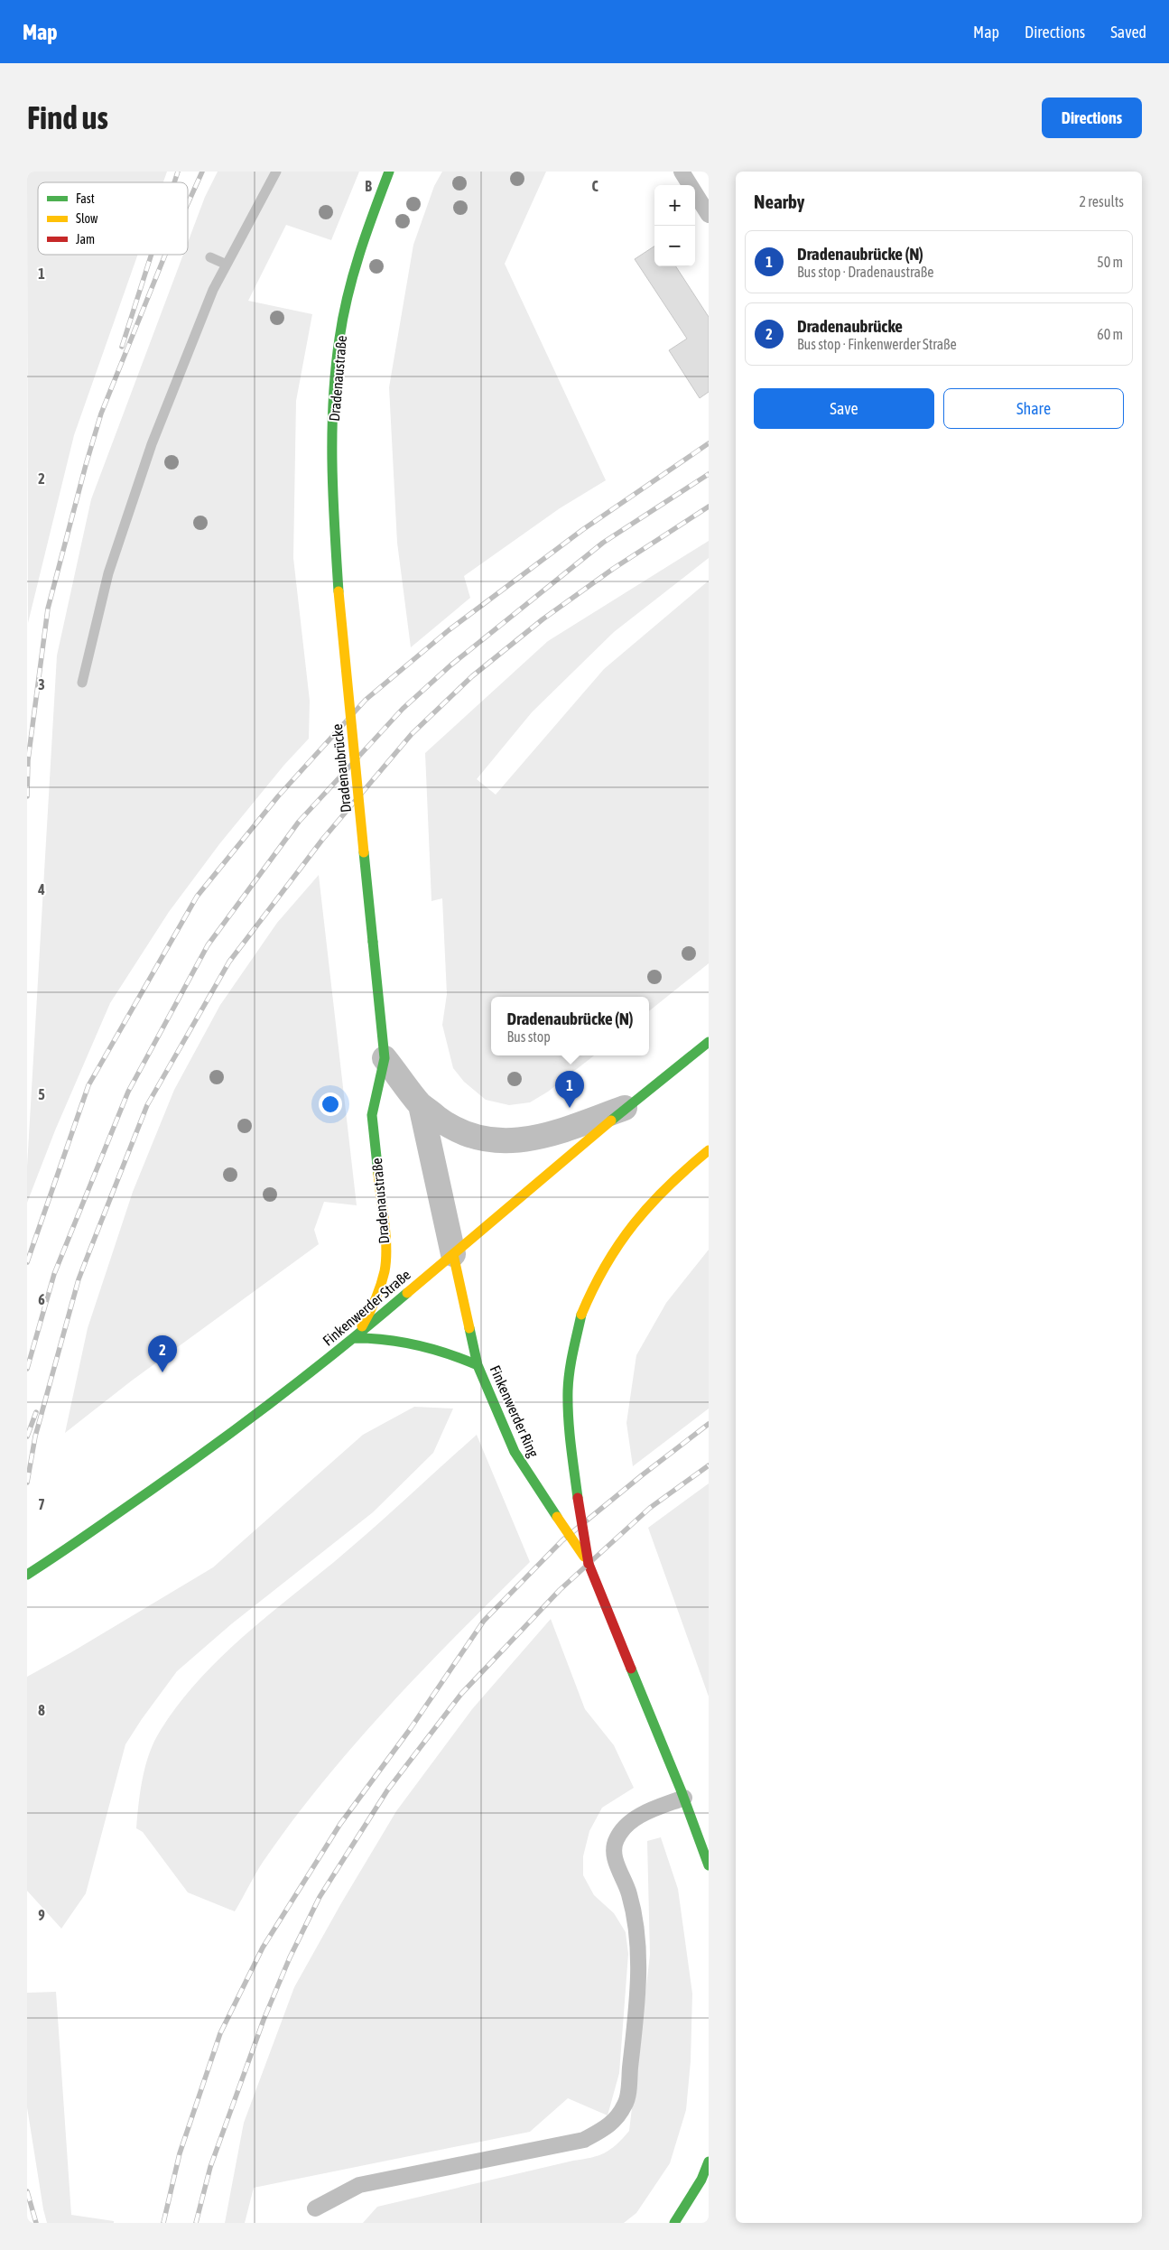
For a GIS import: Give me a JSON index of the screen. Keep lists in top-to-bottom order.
{
  "streets": {
    "main road": [
      "Dradenaustraße",
      "Dradenaubrücke",
      "Finkenwerder Straße",
      "Finkenwerder Ring"
    ]
  },
  "crossings": [
    ["Dradenaustraße", "Dradenaubrücke"],
    ["Dradenaustraße", "Finkenwerder Straße"],
    ["Finkenwerder Straße", "Finkenwerder Ring"]
  ],
  "legend": ["Fast", "Slow", "Jam"],
  "page": {
    "header": "Map",
    "nav": ["Map", "Directions", "Saved"],
    "buttons": [
      "Directions",
      ["Save", "Share"]
    ],
    "title": "Find us",
    "heading": ["Nearby", "2 results"],
    "map_buttons": ["+", "−"],
    "list": [
      {
        "mark": "1",
        "name": "Dradenaubrücke (N)",
        "note": "Bus stop · Dradenaustraße",
        "value": "50 m"
      },
      {
        "mark": "2",
        "name": "Dradenaubrücke",
        "note": "Bus stop · Finkenwerder Straße",
        "value": "60 m"
      }
    ],
    "popup": ["Dradenaubrücke (N)", "Bus stop"],
    "pins": ["1", "2"]
  },
  "grid": {
    "columns": ["B", "C"],
    "rows": [
      "1",
      "2",
      "3",
      "4",
      "5",
      "6",
      "7",
      "8",
      "9"
    ]
  }
}
